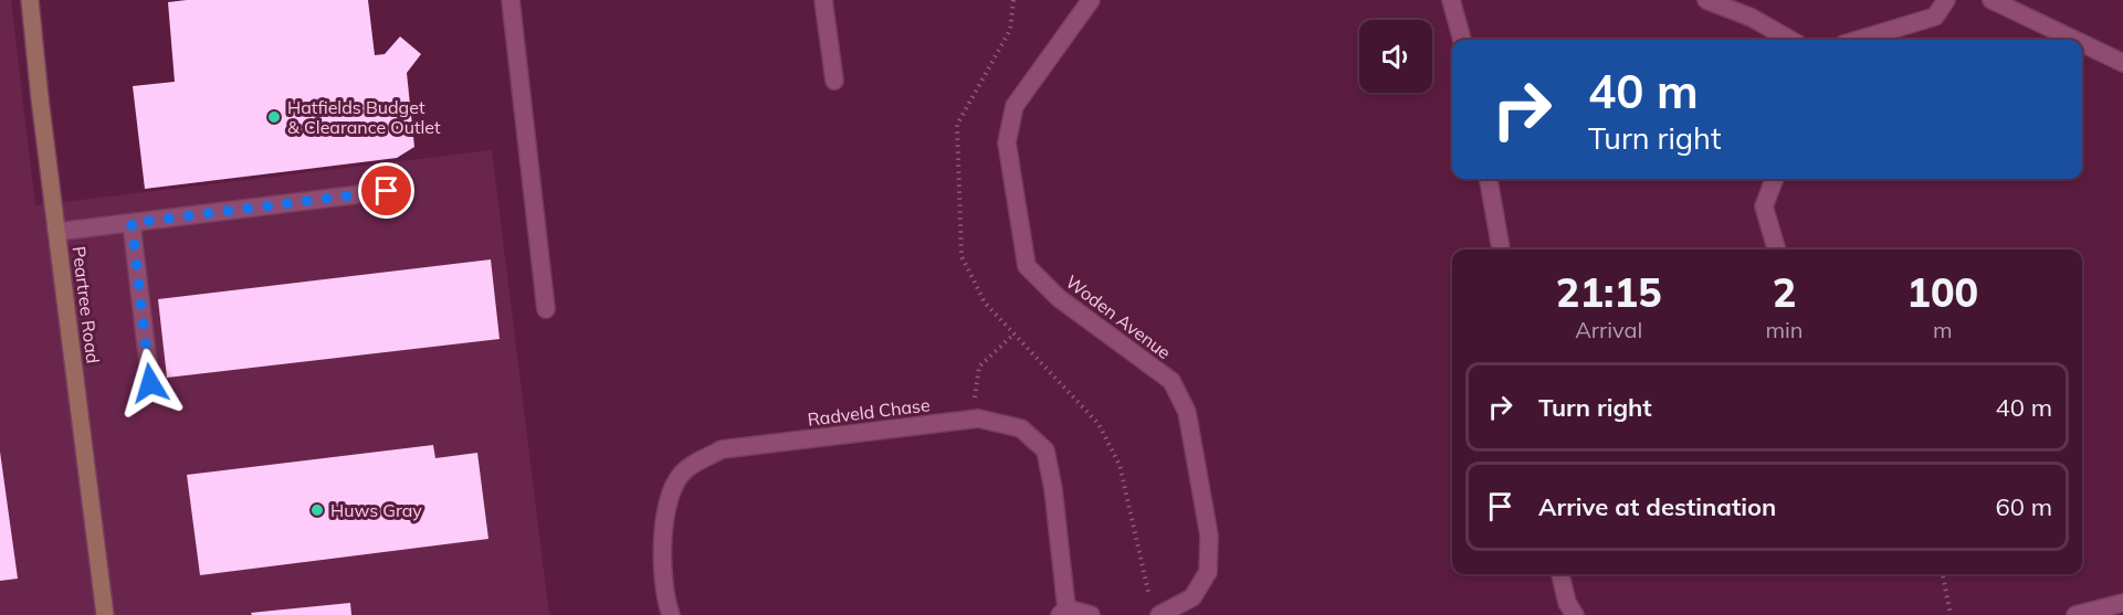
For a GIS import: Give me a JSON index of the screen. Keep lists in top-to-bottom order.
{
  "streets": {
    "street": ["Peartree Road", "Woden Avenue", "Radveld Chase"]
  },
  "places": ["Hatfields Budget & Clearance Outlet", "Huws Gray"],
  "page": {
    "turn": ["40 m", "Turn right"],
    "eta": [
      "21:15",
      "Arrival",
      "2",
      "min",
      "100",
      "m"
    ],
    "list": [
      {
        "name": "Turn right",
        "value": "40 m"
      },
      {
        "name": "Arrive at destination",
        "value": "60 m"
      }
    ]
  }
}
